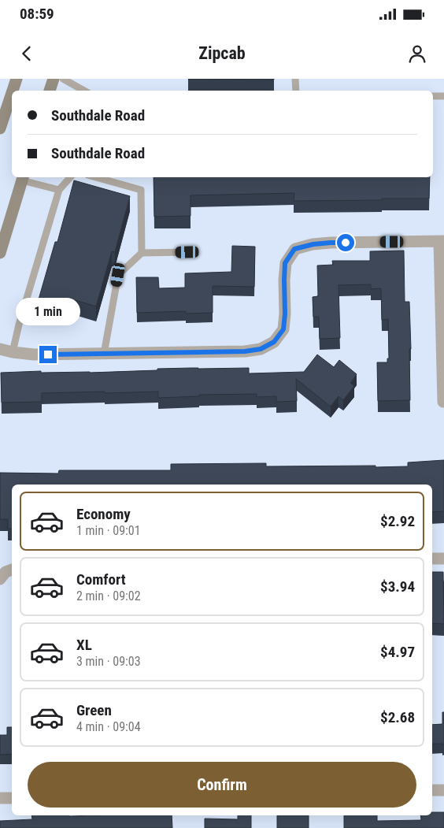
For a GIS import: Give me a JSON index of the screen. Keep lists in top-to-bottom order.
{
  "page": {
    "status": "08:59",
    "header": "Zipcab",
    "banner": ["Southdale Road", "Southdale Road"],
    "bubble": "1 min",
    "list": [
      {
        "name": "Economy",
        "note": "1 min · 09:01",
        "value": "$2.92"
      },
      {
        "name": "Comfort",
        "note": "2 min · 09:02",
        "value": "$3.94"
      },
      {
        "name": "XL",
        "note": "3 min · 09:03",
        "value": "$4.97"
      },
      {
        "name": "Green",
        "note": "4 min · 09:04",
        "value": "$2.68"
      }
    ],
    "buttons": "Confirm"
  }
}
